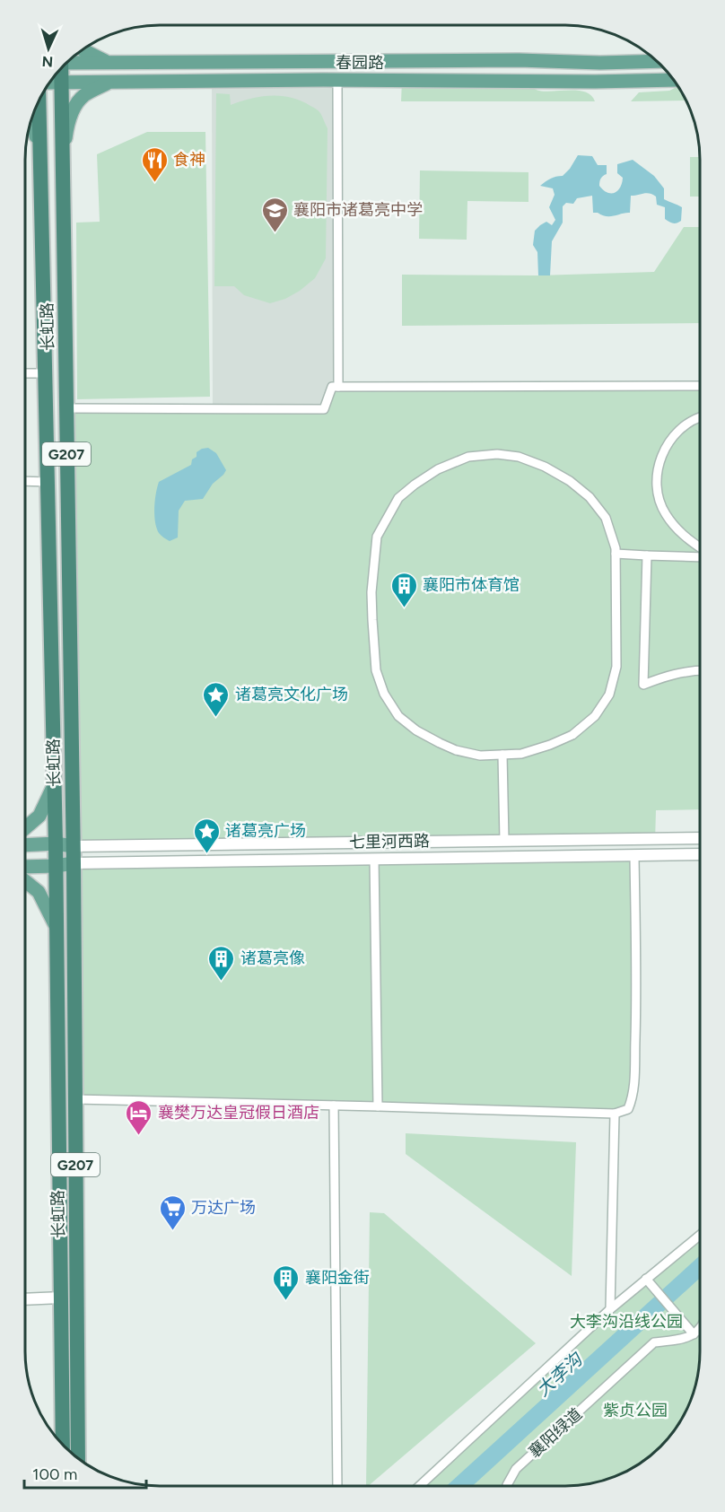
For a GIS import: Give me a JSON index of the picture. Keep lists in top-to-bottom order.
{
  "streets": {
    "highway": ["长虹路", "G207"],
    "main road": ["春园路"],
    "street": ["七里河西路", "襄阳绿道"]
  },
  "crossings": [
    ["春园路", "长虹路"],
    ["长虹路", "七里河西路"]
  ],
  "water": ["大李沟"],
  "parks": ["大李沟沿线公园", "紫贞公园"],
  "places": {
    "restaurant": ["食神"],
    "school or university": ["襄阳市诸葛亮中学"],
    "building": ["襄阳市体育馆", "诸葛亮像", "襄阳金街"],
    "place": ["诸葛亮文化广场", "诸葛亮广场"],
    "hotel": ["襄樊万达皇冠假日酒店"],
    "supermarket": ["万达广场"]
  },
  "scale_bar": "100 m",
  "north": "bottom"
}
